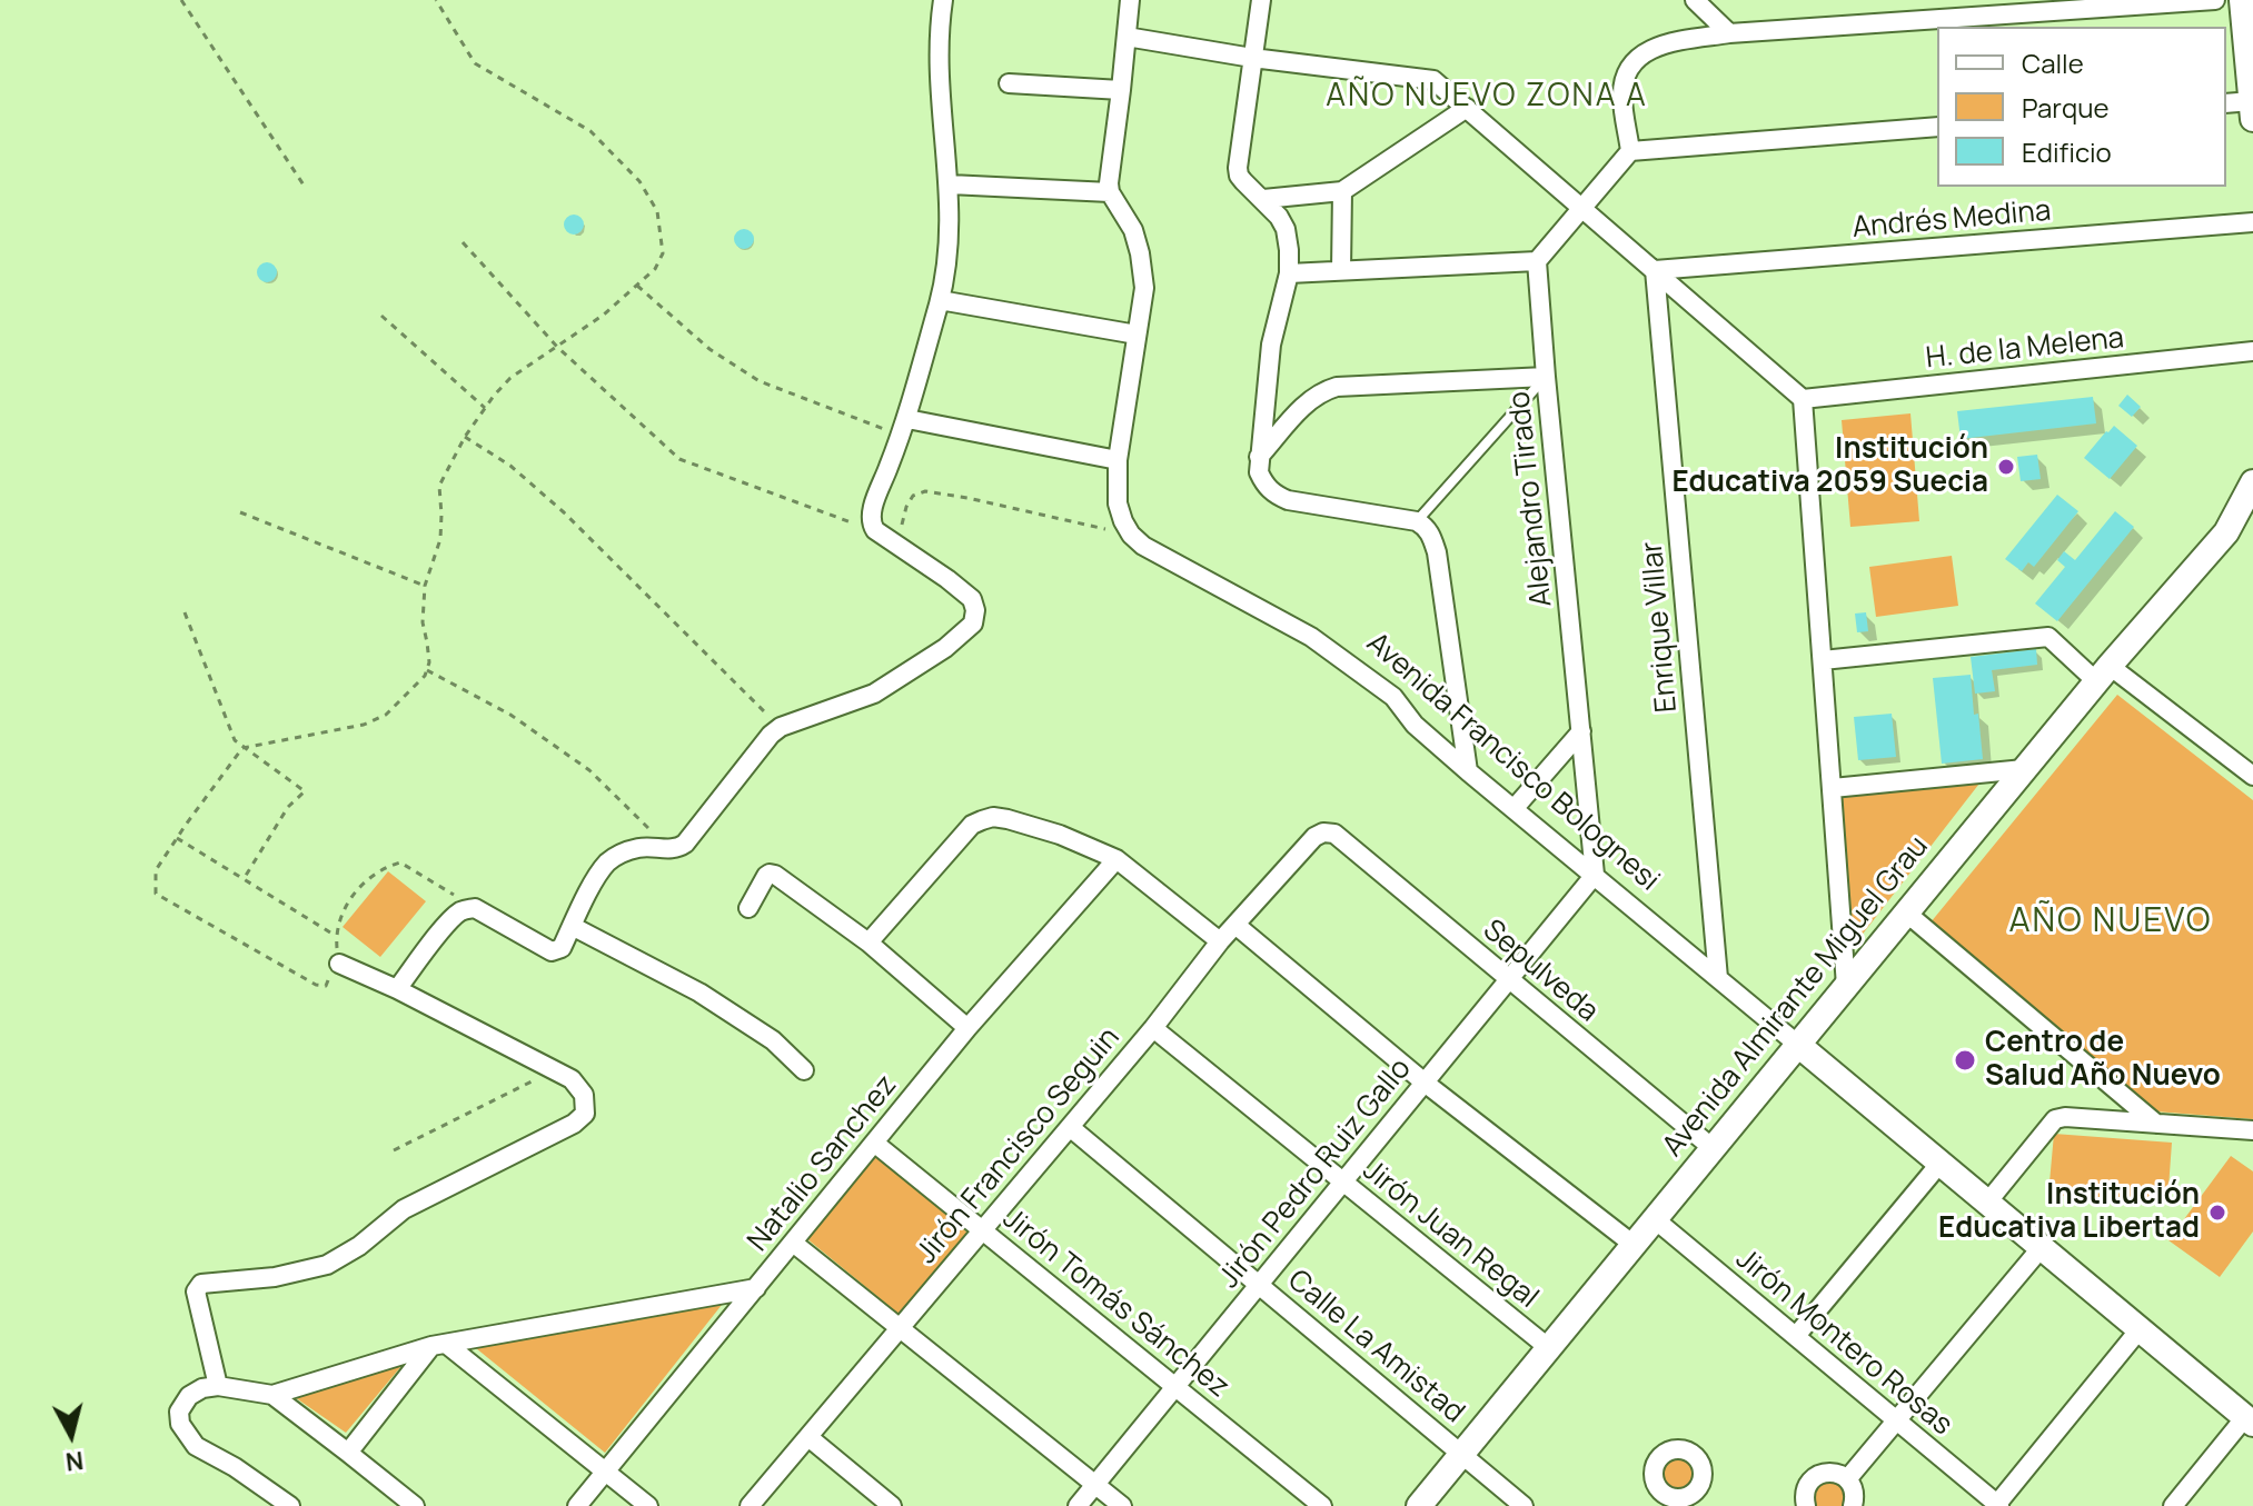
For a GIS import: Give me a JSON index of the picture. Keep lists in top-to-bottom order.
{
  "streets": {
    "street": [
      "Andrés Medina",
      "H. de la Melena",
      "Alejandro Tirado",
      "Enrique Villar",
      "Avenida Francisco Bolognesi",
      "Sepulveda",
      "Avenida Almirante Miguel Grau",
      "Jirón Francisco Seguin",
      "Natalio Sanchez",
      "Jirón Pedro Ruiz Gallo",
      "Jirón Juan Regal",
      "Jirón Tomás Sánchez",
      "Jirón Montero Rosas",
      "Calle La Amistad"
    ]
  },
  "crossings": [
    ["Andrés Medina", "Enrique Villar"],
    ["Alejandro Tirado", "Avenida Francisco Bolognesi"],
    ["Alejandro Tirado", "Jirón Pedro Ruiz Gallo"],
    ["Enrique Villar", "Avenida Francisco Bolognesi"],
    ["Avenida Francisco Bolognesi", "Avenida Almirante Miguel Grau"],
    ["Avenida Francisco Bolognesi", "Jirón Pedro Ruiz Gallo"],
    ["Sepulveda", "Avenida Almirante Miguel Grau"],
    ["Sepulveda", "Jirón Francisco Seguin"],
    ["Sepulveda", "Jirón Pedro Ruiz Gallo"],
    ["Avenida Almirante Miguel Grau", "Jirón Juan Regal"],
    ["Avenida Almirante Miguel Grau", "Jirón Montero Rosas"],
    ["Avenida Almirante Miguel Grau", "Calle La Amistad"],
    ["Jirón Francisco Seguin", "Jirón Juan Regal"],
    ["Jirón Francisco Seguin", "Jirón Tomás Sánchez"],
    ["Jirón Francisco Seguin", "Calle La Amistad"],
    ["Natalio Sanchez", "Jirón Tomás Sánchez"],
    ["Jirón Pedro Ruiz Gallo", "Jirón Juan Regal"],
    ["Jirón Pedro Ruiz Gallo", "Jirón Tomás Sánchez"],
    ["Jirón Pedro Ruiz Gallo", "Calle La Amistad"]
  ],
  "districts": ["AÑO NUEVO ZONA A", "AÑO NUEVO"],
  "places": ["Institución Educativa 2059 Suecia", "Centro de Salud Año Nuevo", "Institución Educativa Libertad"],
  "legend": ["Calle", "Parque", "Edificio"],
  "north": "bottom"
}
